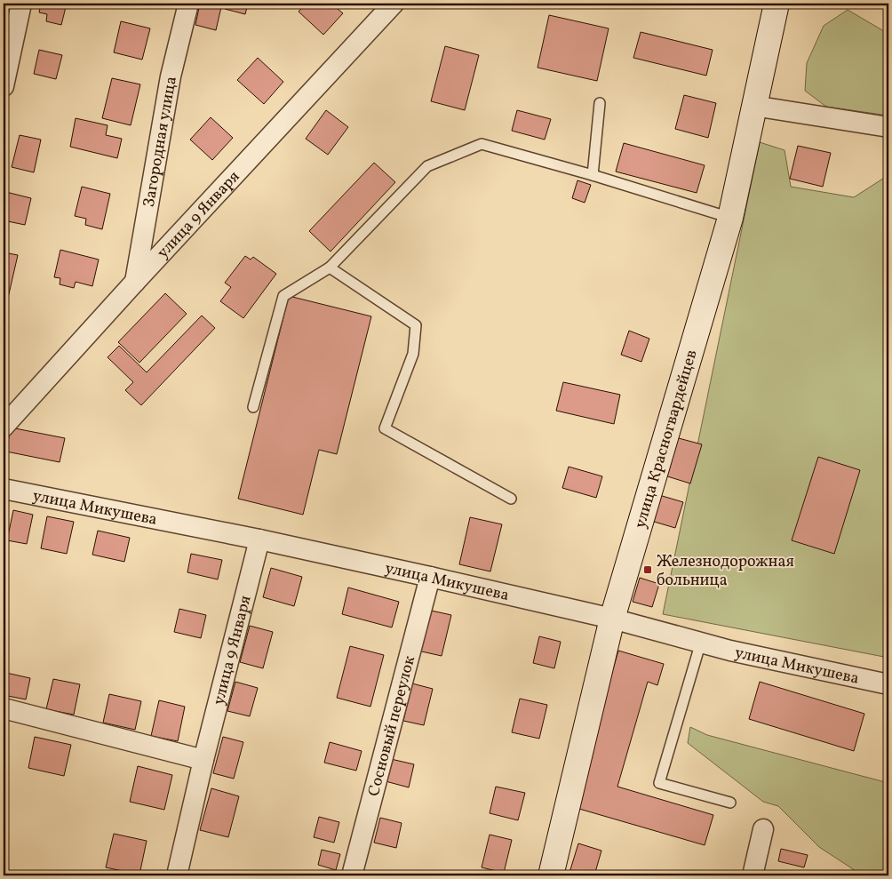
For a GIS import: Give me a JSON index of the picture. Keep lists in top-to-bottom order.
{
  "streets": {
    "street": [
      "Загородная улица",
      "улица 9 Января",
      "улица Красногвардейцев",
      "улица Микушева",
      "Сосновый переулок"
    ]
  },
  "crossings": [
    ["Загородная улица", "улица 9 Января"],
    ["улица 9 Января", "улица Микушева"],
    ["улица Красногвардейцев", "улица Микушева"],
    ["улица Микушева", "Сосновый переулок"]
  ],
  "places": {
    "transit": ["Железнодорожная больница"]
  }
}
